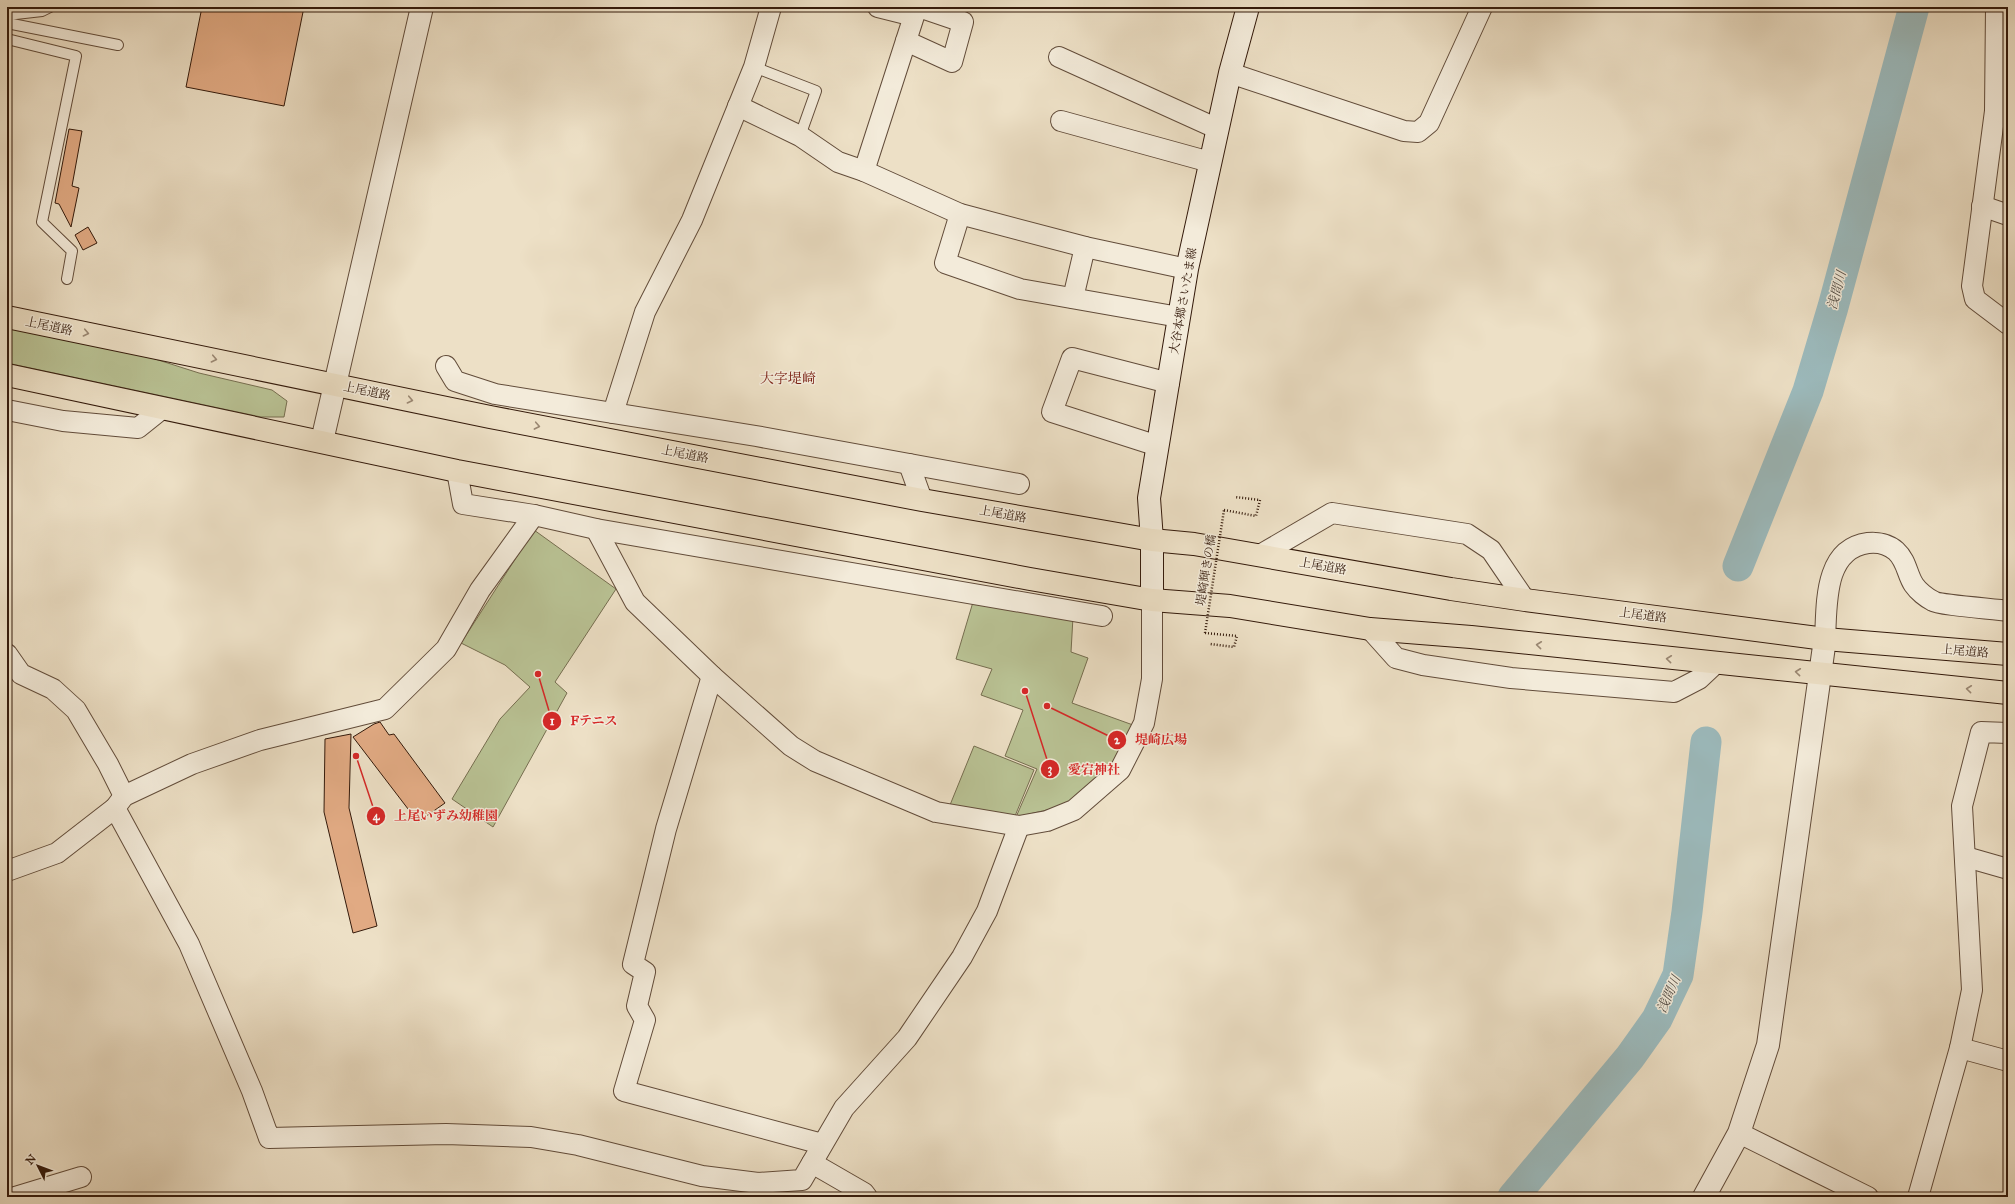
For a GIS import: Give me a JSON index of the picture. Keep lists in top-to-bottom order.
{
  "streets": {
    "highway": ["上尾道路"],
    "street": ["大谷本郷さいたま線"],
    "path": ["堤崎輝きの橋"]
  },
  "crossings": [
    ["大谷本郷さいたま線", "上尾道路"]
  ],
  "districts": ["大字堤崎"],
  "water": ["浅間川"],
  "places": [
    "Fテニス",
    "愛宕神社",
    "堤崎広場",
    "上尾いずみ幼稚園"
  ],
  "north": "top left"
}
